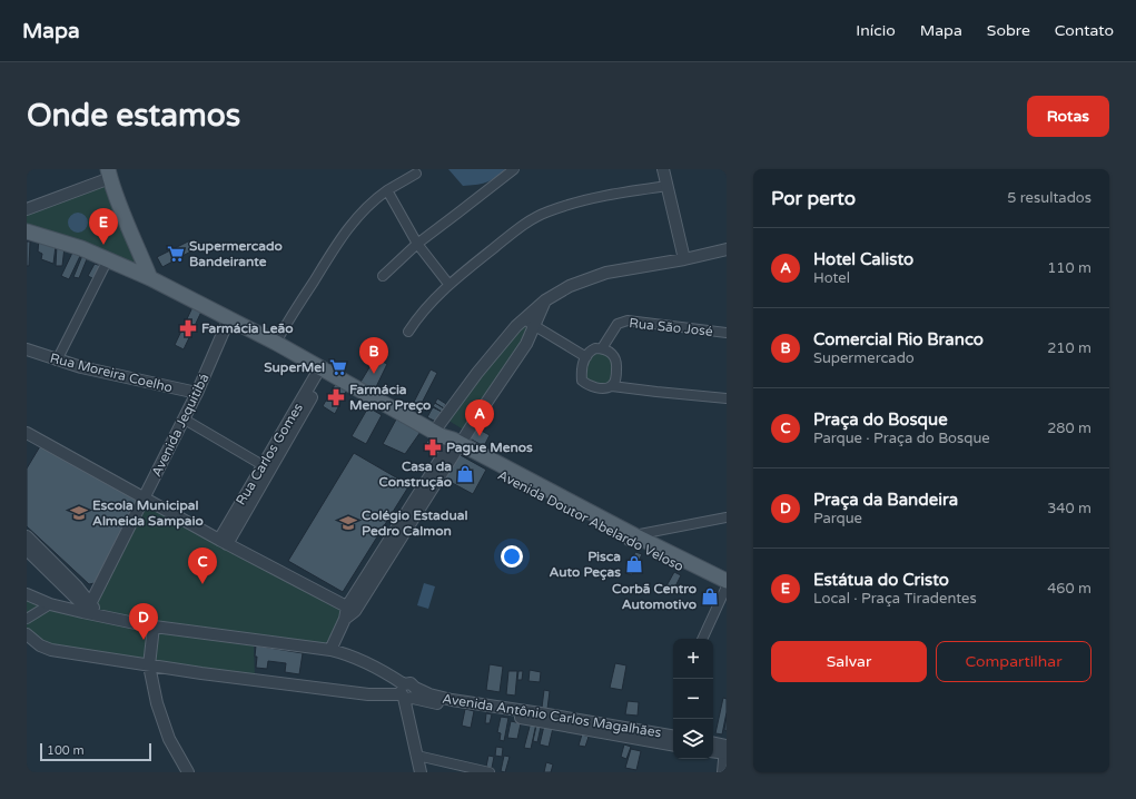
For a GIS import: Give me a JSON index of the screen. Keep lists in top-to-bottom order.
{
  "streets": {
    "main road": ["Avenida Doutor Abelardo Veloso"],
    "street": [
      "Rua São José",
      "Rua Moreira Coelho",
      "Avenida Jequitibá",
      "Rua Carlos Gomes",
      "Avenida Antônio Carlos Magalhães"
    ]
  },
  "crossings": [
    ["Rua Moreira Coelho", "Avenida Jequitibá"],
    ["Avenida Jequitibá", "Avenida Doutor Abelardo Veloso"],
    ["Rua Carlos Gomes", "Avenida Doutor Abelardo Veloso"]
  ],
  "places": {
    "supermarket": ["Supermercado Bandeirante", "SuperMel"],
    "pharmacy": ["Farmácia Leão", "Farmácia Menor Preço", "Pague Menos"],
    "shop": ["Casa da Construção", "Pisca Auto Peças", "Corbã Centro Automotivo"],
    "school or university": ["Escola Municipal Almeida Sampaio", "Colégio Estadual Pedro Calmon"]
  },
  "scale_bar": "100 m",
  "page": {
    "header": "Mapa",
    "nav": [
      "Início",
      "Mapa",
      "Sobre",
      "Contato"
    ],
    "buttons": [
      "Rotas",
      ["Salvar", "Compartilhar"]
    ],
    "title": "Onde estamos",
    "heading": ["Por perto", "5 resultados"],
    "pins": [
      "E",
      "B",
      "A",
      "C",
      "D"
    ],
    "list": [
      {
        "mark": "A",
        "name": "Hotel Calisto",
        "note": "Hotel",
        "value": "110 m"
      },
      {
        "mark": "B",
        "name": "Comercial Rio Branco",
        "note": "Supermercado",
        "value": "210 m"
      },
      {
        "mark": "C",
        "name": "Praça do Bosque",
        "note": "Parque · Praça do Bosque",
        "value": "280 m"
      },
      {
        "mark": "D",
        "name": "Praça da Bandeira",
        "note": "Parque",
        "value": "340 m"
      },
      {
        "mark": "E",
        "name": "Estátua do Cristo",
        "note": "Local · Praça Tiradentes",
        "value": "460 m"
      }
    ],
    "map_buttons": ["+", "−"],
    "scale": "100 m"
  }
}
